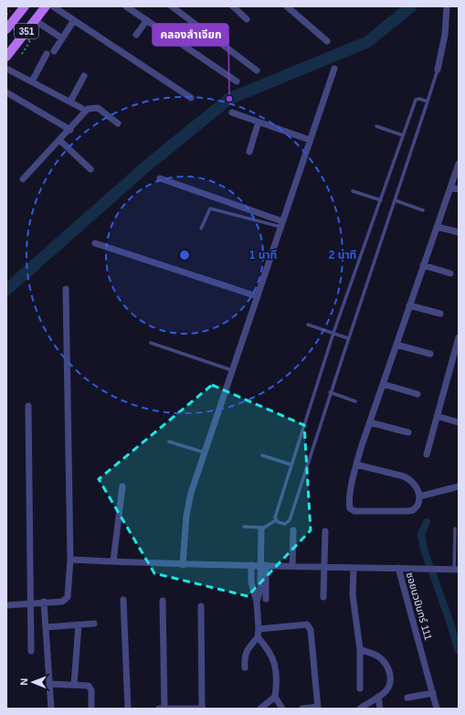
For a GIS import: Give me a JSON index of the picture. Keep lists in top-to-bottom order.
{
  "streets": {
    "main road": ["351"],
    "street": ["ซอยนวมินทร์ 111"]
  },
  "places": ["คลองลำเจียก"],
  "north": "left",
  "rings": ["1 นาที", "2 นาที"]
}
